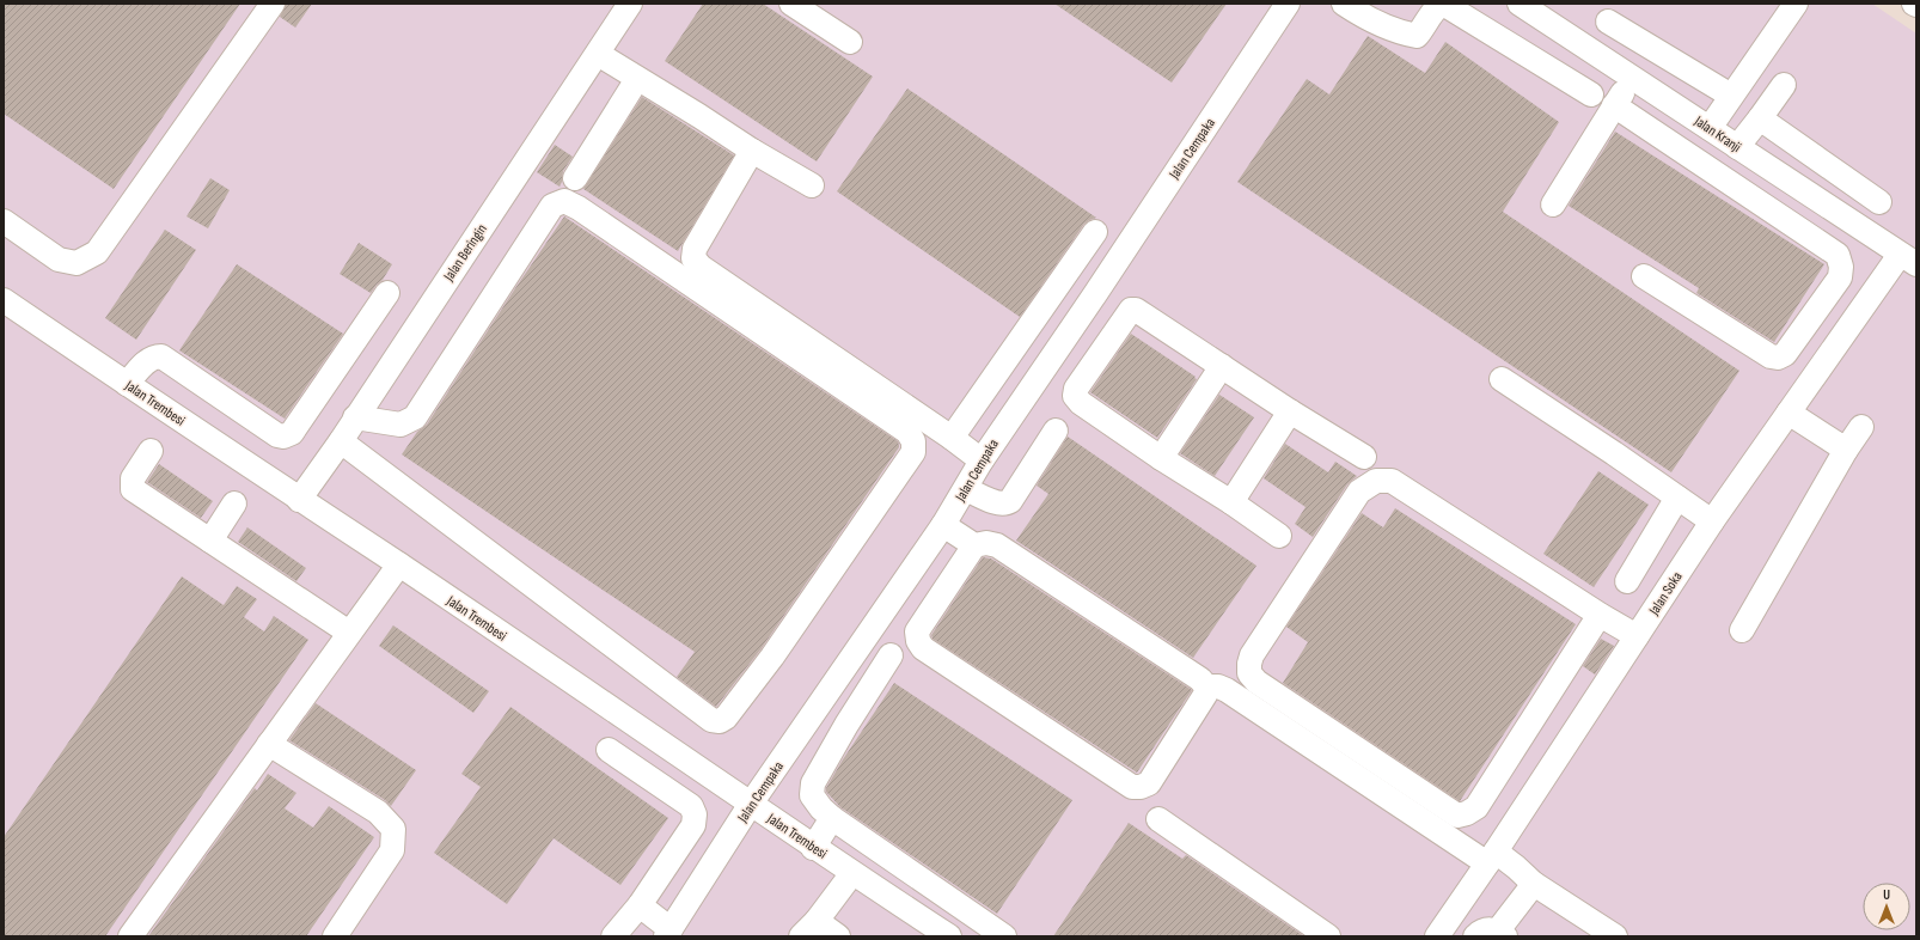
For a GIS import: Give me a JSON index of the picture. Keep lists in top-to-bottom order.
{
  "streets": {
    "street": [
      "Jalan Kranji",
      "Jalan Cempaka",
      "Jalan Beringin",
      "Jalan Trembesi",
      "Jalan Soka"
    ]
  },
  "crossings": [
    ["Jalan Kranji", "Jalan Soka"],
    ["Jalan Cempaka", "Jalan Trembesi"],
    ["Jalan Beringin", "Jalan Trembesi"]
  ],
  "north": "top"
}
